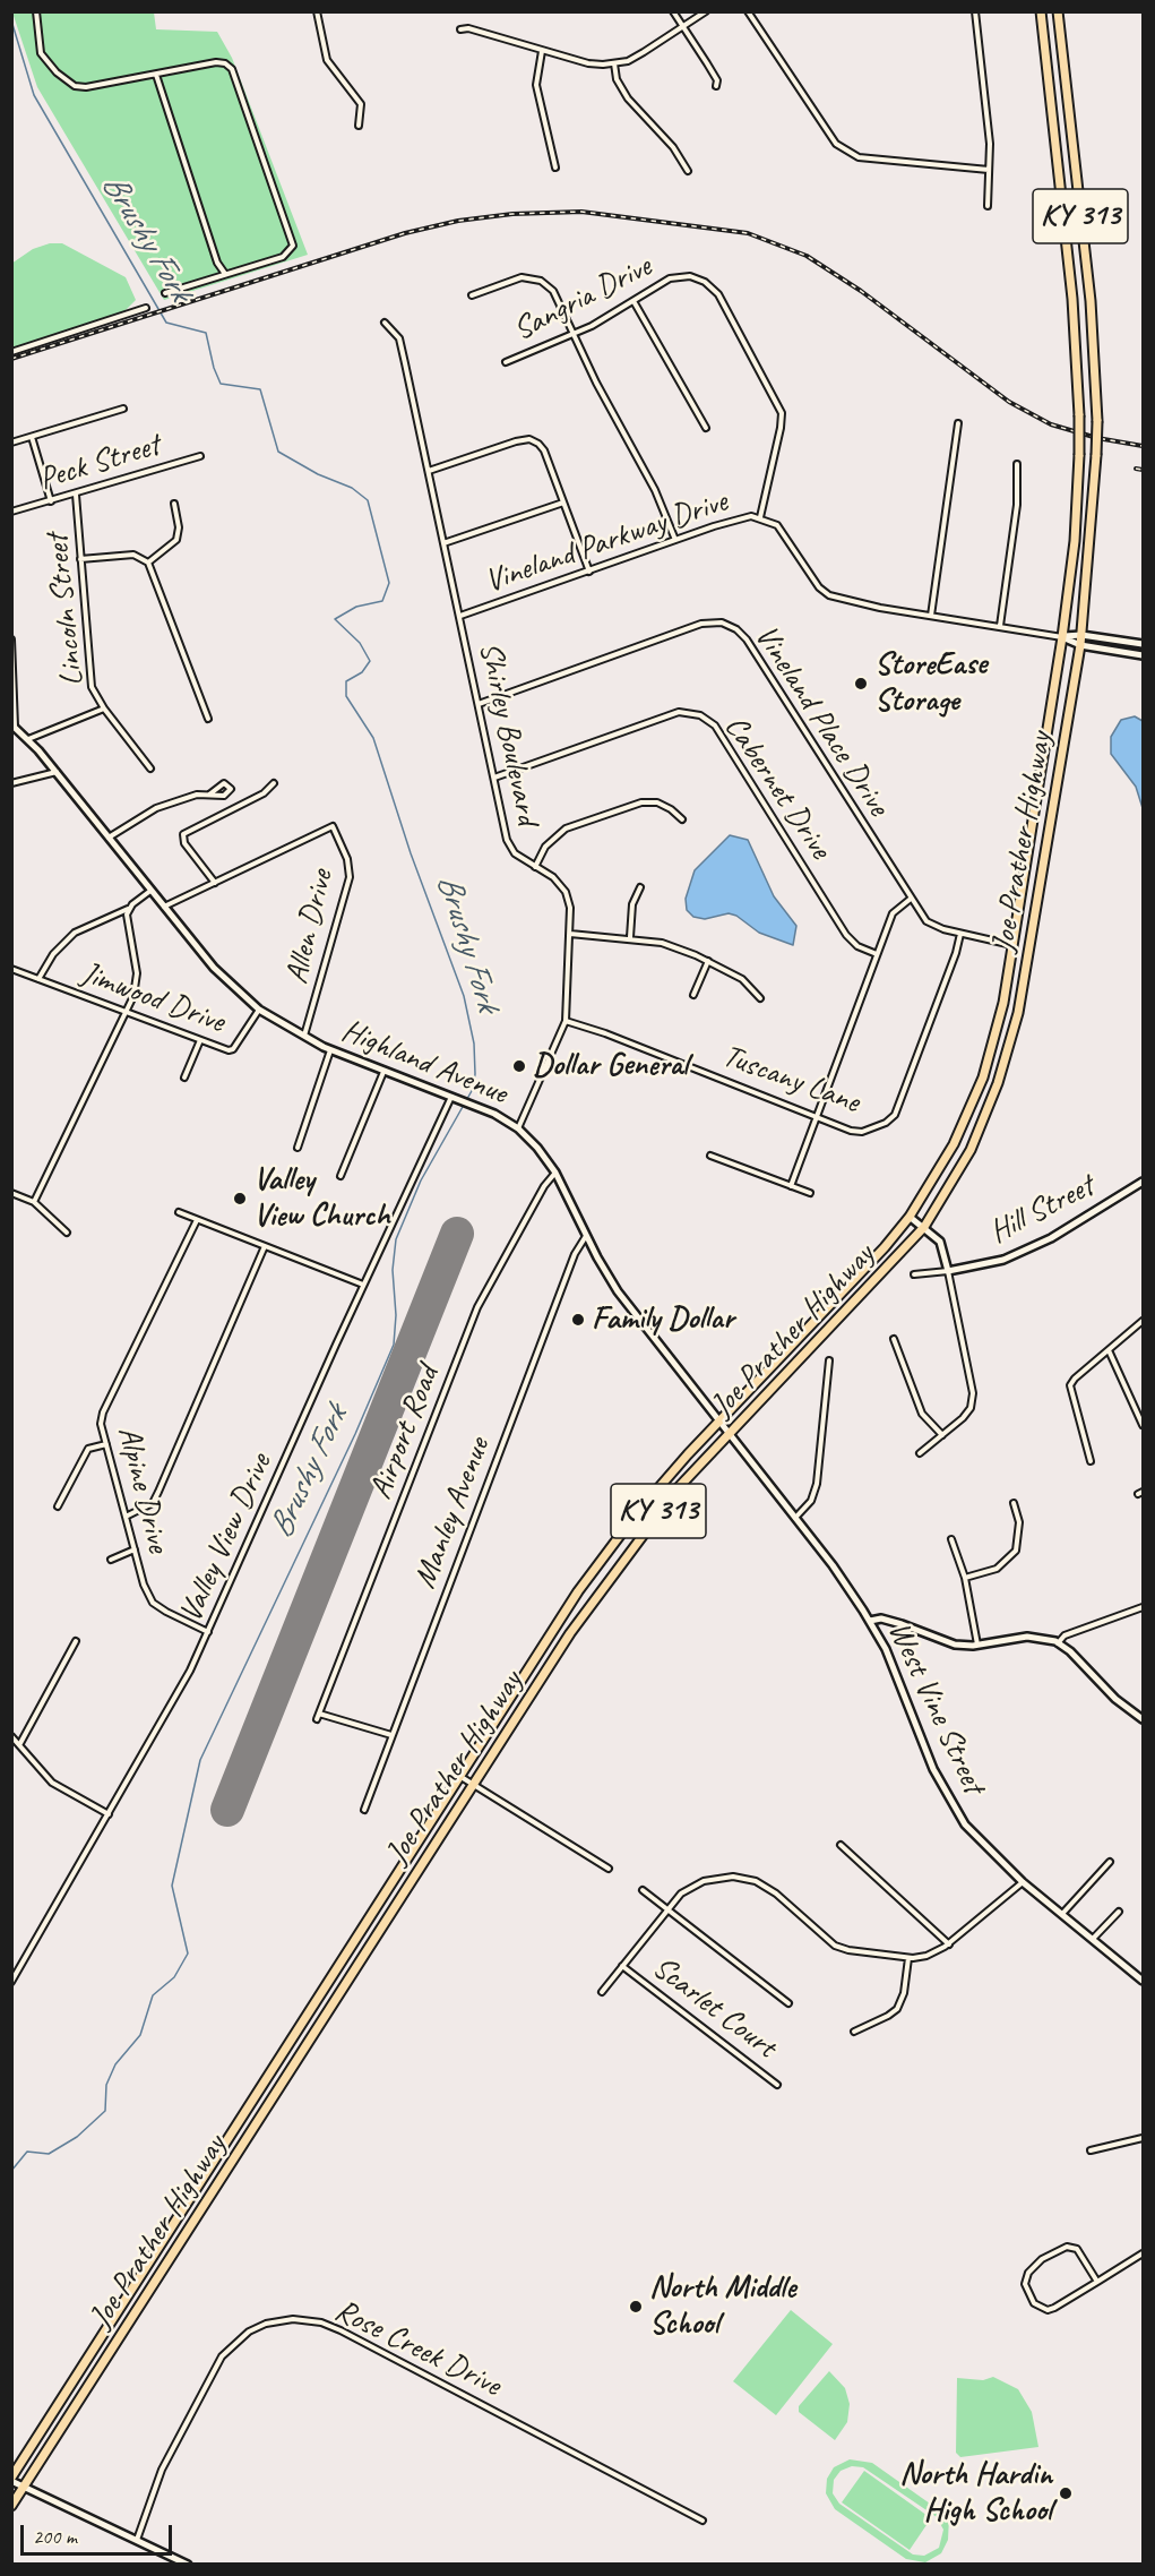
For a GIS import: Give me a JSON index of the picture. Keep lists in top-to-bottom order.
{
  "streets": {
    "highway": ["KY 313", "Joe Prather Highway"],
    "main road": ["Highland Avenue", "Hill Street", "West Vine Street"],
    "street": [
      "Sangria Drive",
      "Peck Street",
      "Vineland Parkway Drive",
      "Lincoln Street",
      "Vineland Place Drive",
      "Shirley Boulevard",
      "Cabernet Drive",
      "Allen Drive",
      "Jimwood Drive",
      "Tuscany Lane",
      "Airport Road",
      "Alpine Drive",
      "Manley Avenue",
      "Valley View Drive",
      "Scarlet Court",
      "Rose Creek Drive"
    ]
  },
  "crossings": [
    ["Sangria Drive", "Vineland Parkway Drive"],
    ["Peck Street", "Lincoln Street"],
    ["Vineland Parkway Drive", "Shirley Boulevard"],
    ["Vineland Parkway Drive", "Joe Prather Highway"],
    ["Vineland Place Drive", "Shirley Boulevard"],
    ["Vineland Place Drive", "Joe Prather Highway"],
    ["Vineland Place Drive", "Tuscany Lane"],
    ["Shirley Boulevard", "Cabernet Drive"],
    ["Shirley Boulevard", "Highland Avenue"],
    ["Shirley Boulevard", "Tuscany Lane"],
    ["Joe Prather Highway", "Highland Avenue"],
    ["Allen Drive", "Highland Avenue"],
    ["Jimwood Drive", "Highland Avenue"],
    ["Highland Avenue", "Airport Road"],
    ["Highland Avenue", "Manley Avenue"],
    ["Highland Avenue", "Valley View Drive"],
    ["Highland Avenue", "West Vine Street"],
    ["Alpine Drive", "Valley View Drive"]
  ],
  "water": ["Brushy Fork"],
  "places": [
    "StoreEase Storage",
    "Dollar General",
    "Valley View Church",
    "Family Dollar",
    "North Middle School",
    "North Hardin High School"
  ],
  "scale_bar": "200 m"
}
